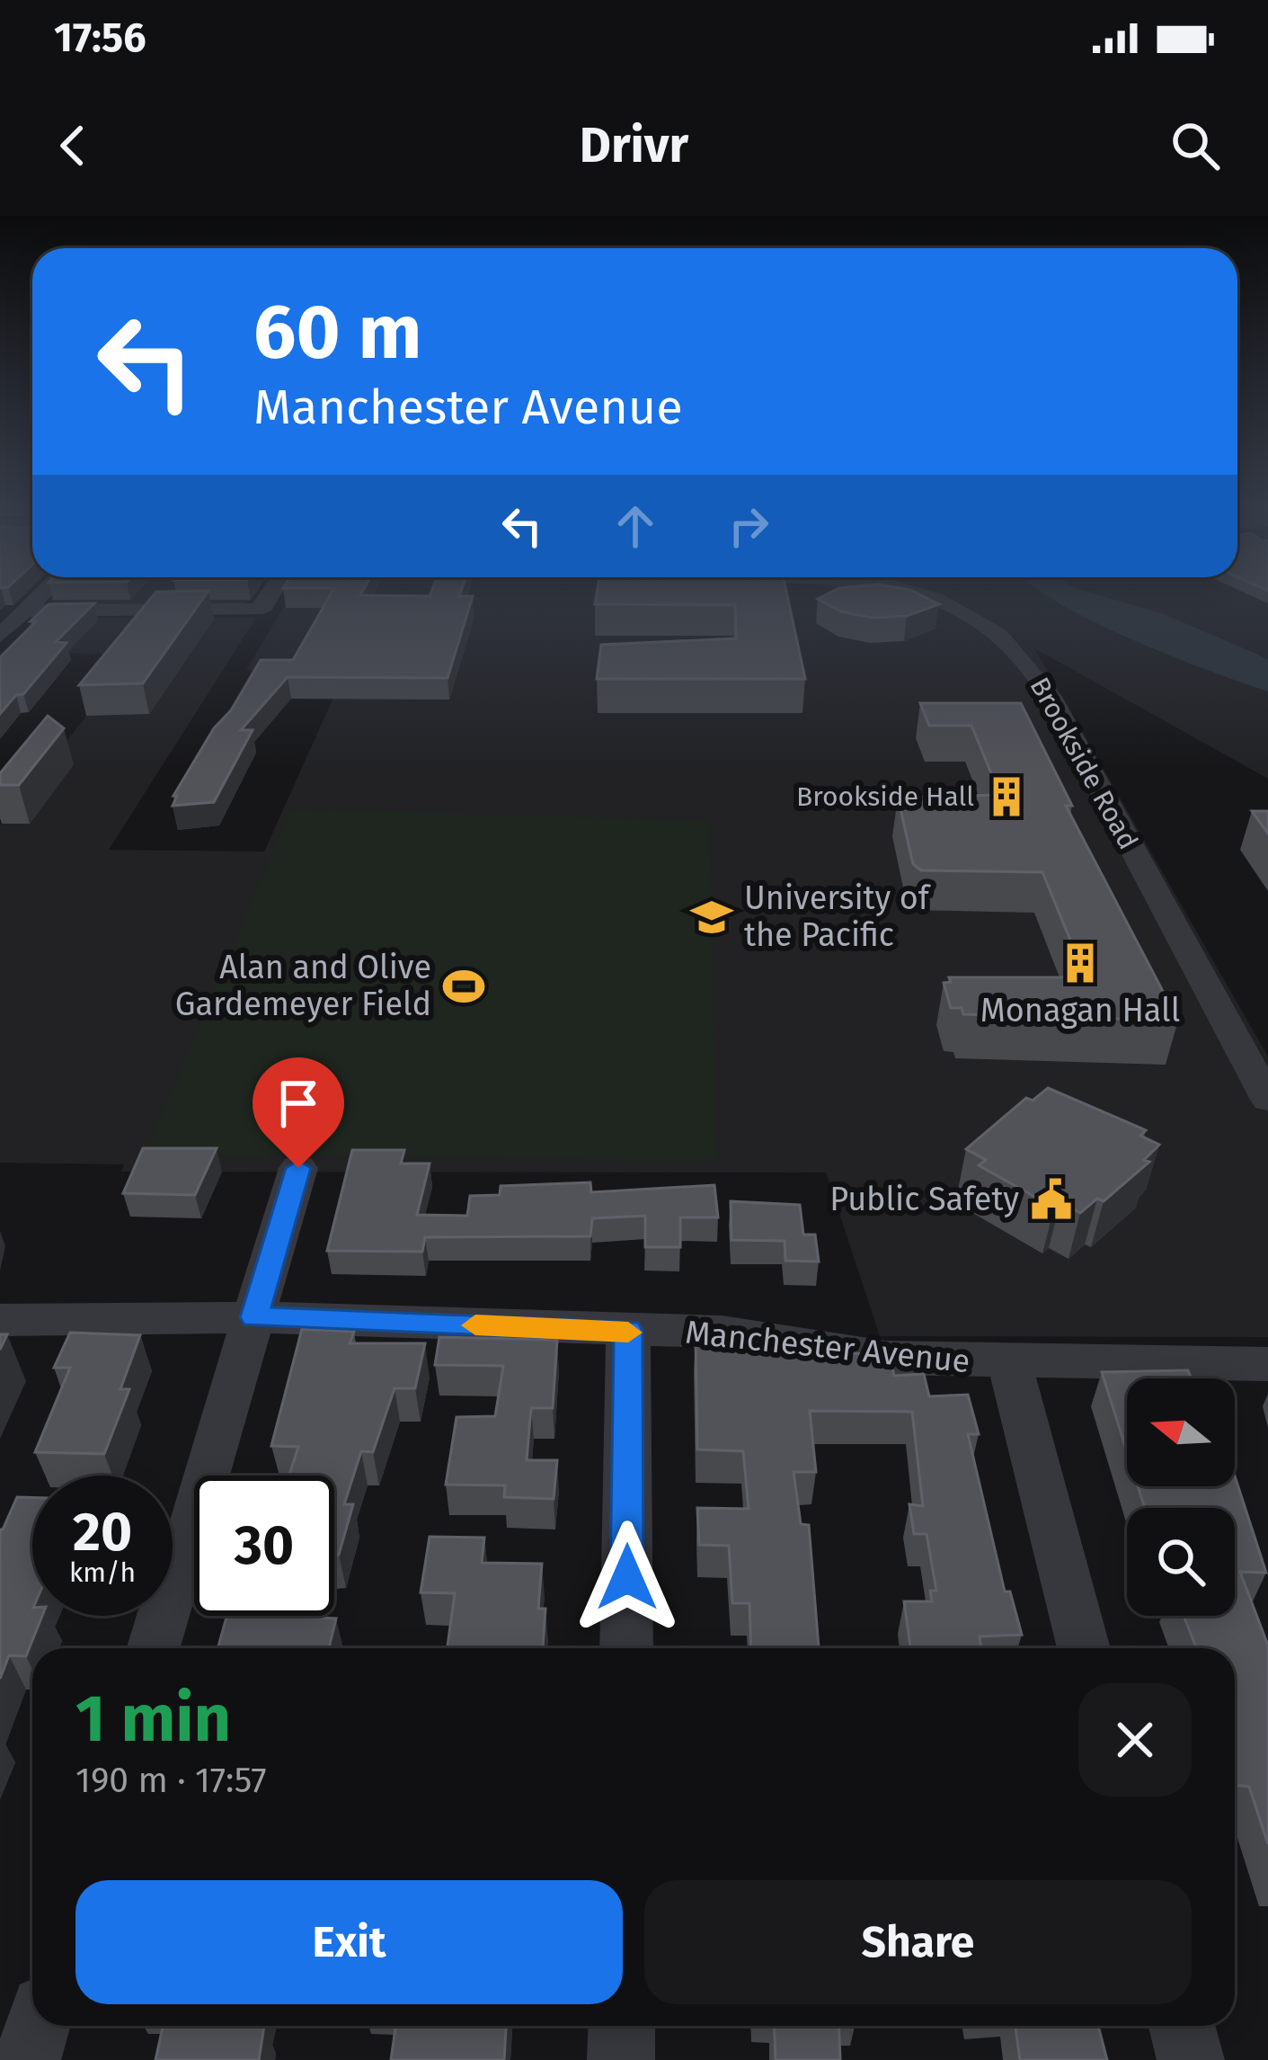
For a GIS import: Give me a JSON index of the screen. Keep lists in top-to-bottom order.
{
  "streets": {
    "street": ["Brookside Road", "Manchester Avenue"]
  },
  "places": {
    "building": ["Brookside Hall", "Monagan Hall"],
    "school or university": ["University of the Pacific"],
    "sports": ["Alan and Olive Gardemeyer Field"],
    "public building": ["Public Safety"]
  },
  "north": "left",
  "page": {
    "status": "17:56",
    "header": "Drivr",
    "turn": ["60 m", "Manchester Avenue"],
    "speed": "20 km/h",
    "limit": "30",
    "heading": ["1 min", "190 m · 17:57"],
    "buttons": ["Exit", "Share"]
  }
}
